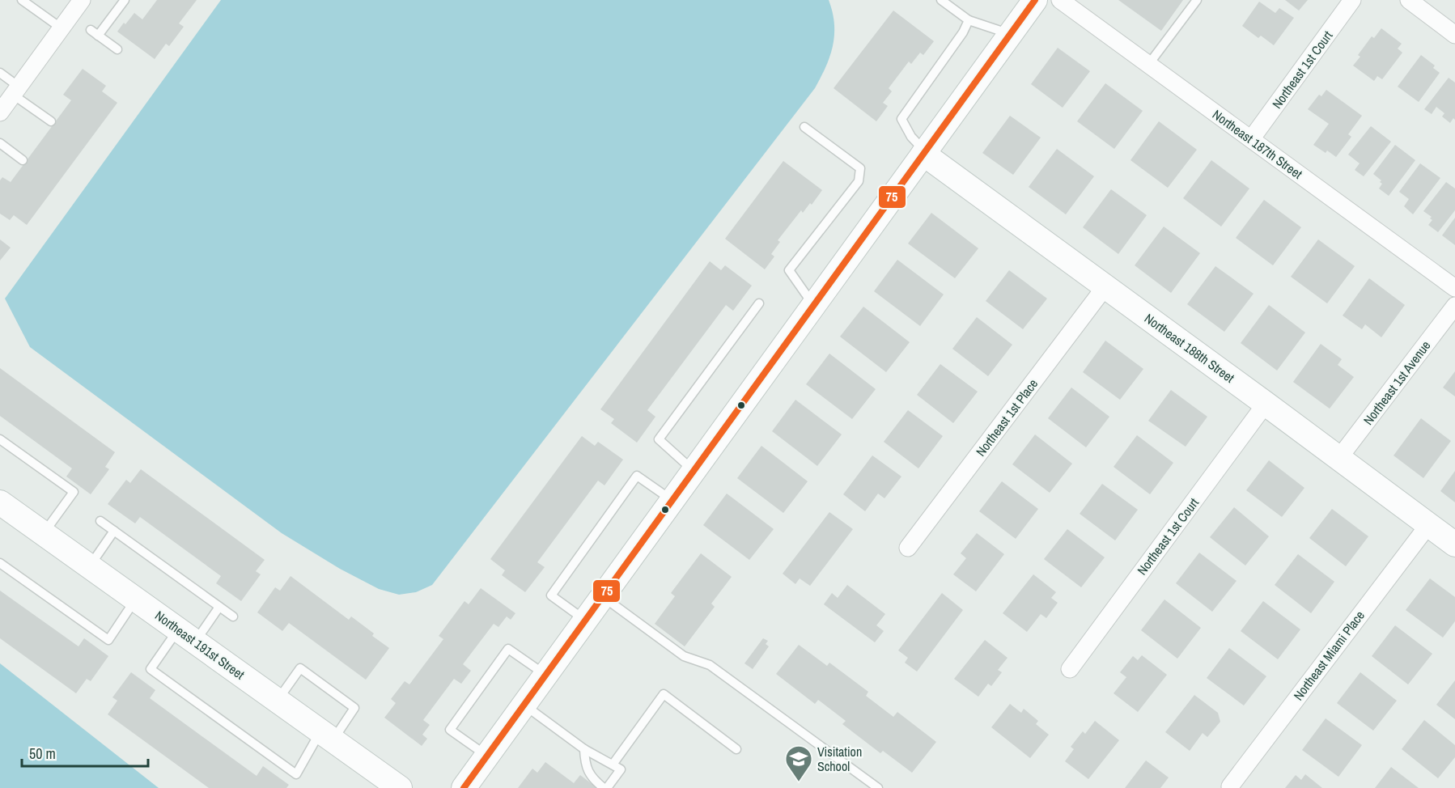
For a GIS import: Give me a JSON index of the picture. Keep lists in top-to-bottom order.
{
  "streets": {
    "street": [
      "Northeast 1st Court",
      "Northeast 187th Street",
      "Northeast 188th Street",
      "Northeast 1st Avenue",
      "Northeast 1st Place",
      "Northeast 191st Street",
      "Northeast Miami Place"
    ]
  },
  "crossings": [
    ["Northeast 1st Court", "Northeast 187th Street"],
    ["Northeast 1st Court", "Northeast 188th Street"],
    ["Northeast 188th Street", "Northeast 1st Avenue"],
    ["Northeast 188th Street", "Northeast 1st Place"],
    ["Northeast 188th Street", "Northeast Miami Place"]
  ],
  "places": {
    "school or university": ["Visitation School"]
  },
  "lines": ["transit line 75"],
  "scale_bar": "50 m"
}
